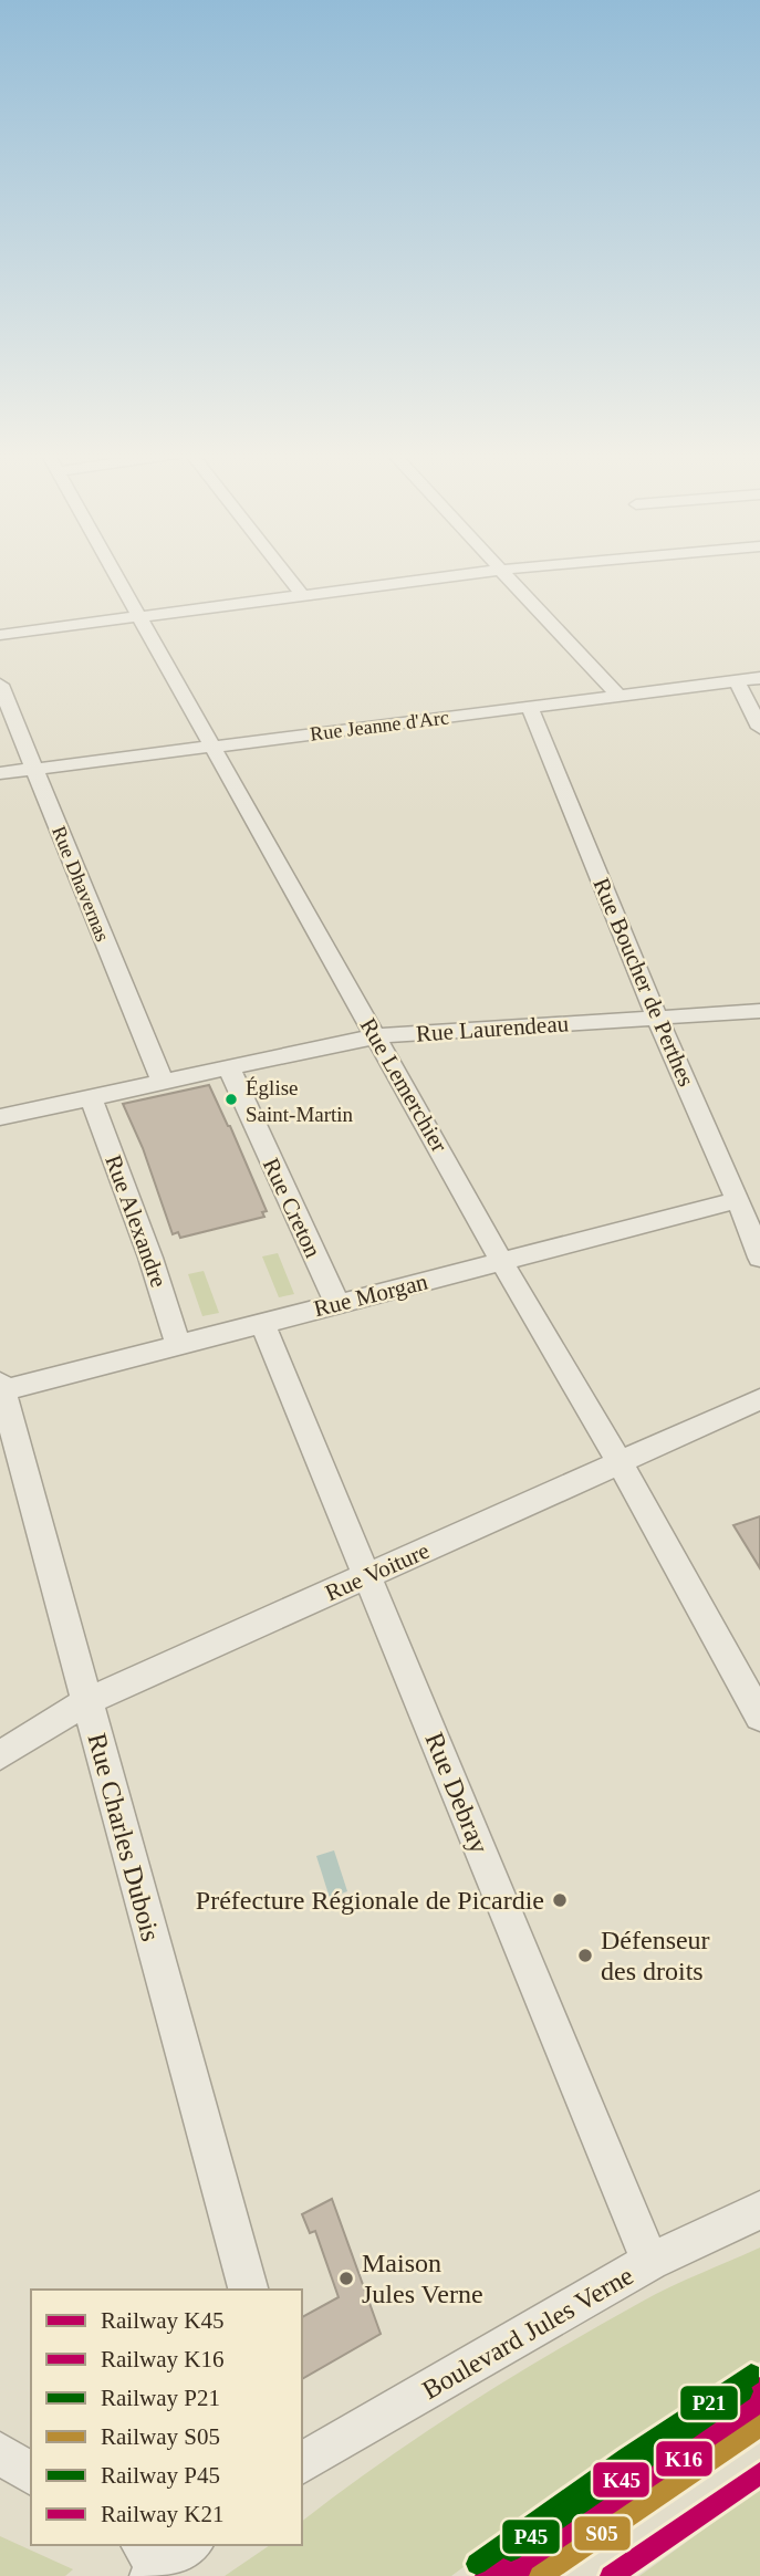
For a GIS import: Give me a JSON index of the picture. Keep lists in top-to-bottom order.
{
  "streets": {
    "street": [
      "Rue Jeanne d'Arc",
      "Rue Dhavernas",
      "Rue Boucher de Perthes",
      "Rue Laurendeau",
      "Rue Lemerchier",
      "Rue Creton",
      "Rue Alexandre",
      "Rue Morgan",
      "Rue Voiture",
      "Rue Debray",
      "Rue Charles Dubois",
      "Boulevard Jules Verne"
    ]
  },
  "crossings": [
    ["Rue Jeanne d'Arc", "Rue Dhavernas"],
    ["Rue Jeanne d'Arc", "Rue Boucher de Perthes"],
    ["Rue Jeanne d'Arc", "Rue Lemerchier"],
    ["Rue Dhavernas", "Rue Laurendeau"],
    ["Rue Boucher de Perthes", "Rue Laurendeau"],
    ["Rue Boucher de Perthes", "Rue Morgan"],
    ["Rue Laurendeau", "Rue Lemerchier"],
    ["Rue Laurendeau", "Rue Creton"],
    ["Rue Laurendeau", "Rue Alexandre"],
    ["Rue Lemerchier", "Rue Morgan"],
    ["Rue Lemerchier", "Rue Voiture"],
    ["Rue Creton", "Rue Morgan"],
    ["Rue Alexandre", "Rue Morgan"],
    ["Rue Morgan", "Rue Debray"],
    ["Rue Morgan", "Rue Charles Dubois"],
    ["Rue Voiture", "Rue Debray"],
    ["Rue Voiture", "Rue Charles Dubois"],
    ["Rue Debray", "Boulevard Jules Verne"]
  ],
  "places": [
    "Église Saint-Martin",
    "Préfecture Régionale de Picardie",
    "Défenseur des droits",
    "Maison Jules Verne"
  ],
  "lines": [
    "rail line P21",
    "rail line K45",
    "rail line P45",
    "rail line K16",
    "rail line S05",
    "rail line K21"
  ],
  "legend": [
    "Railway K45",
    "Railway K16",
    "Railway P21",
    "Railway S05",
    "Railway P45",
    "Railway K21"
  ]
}
